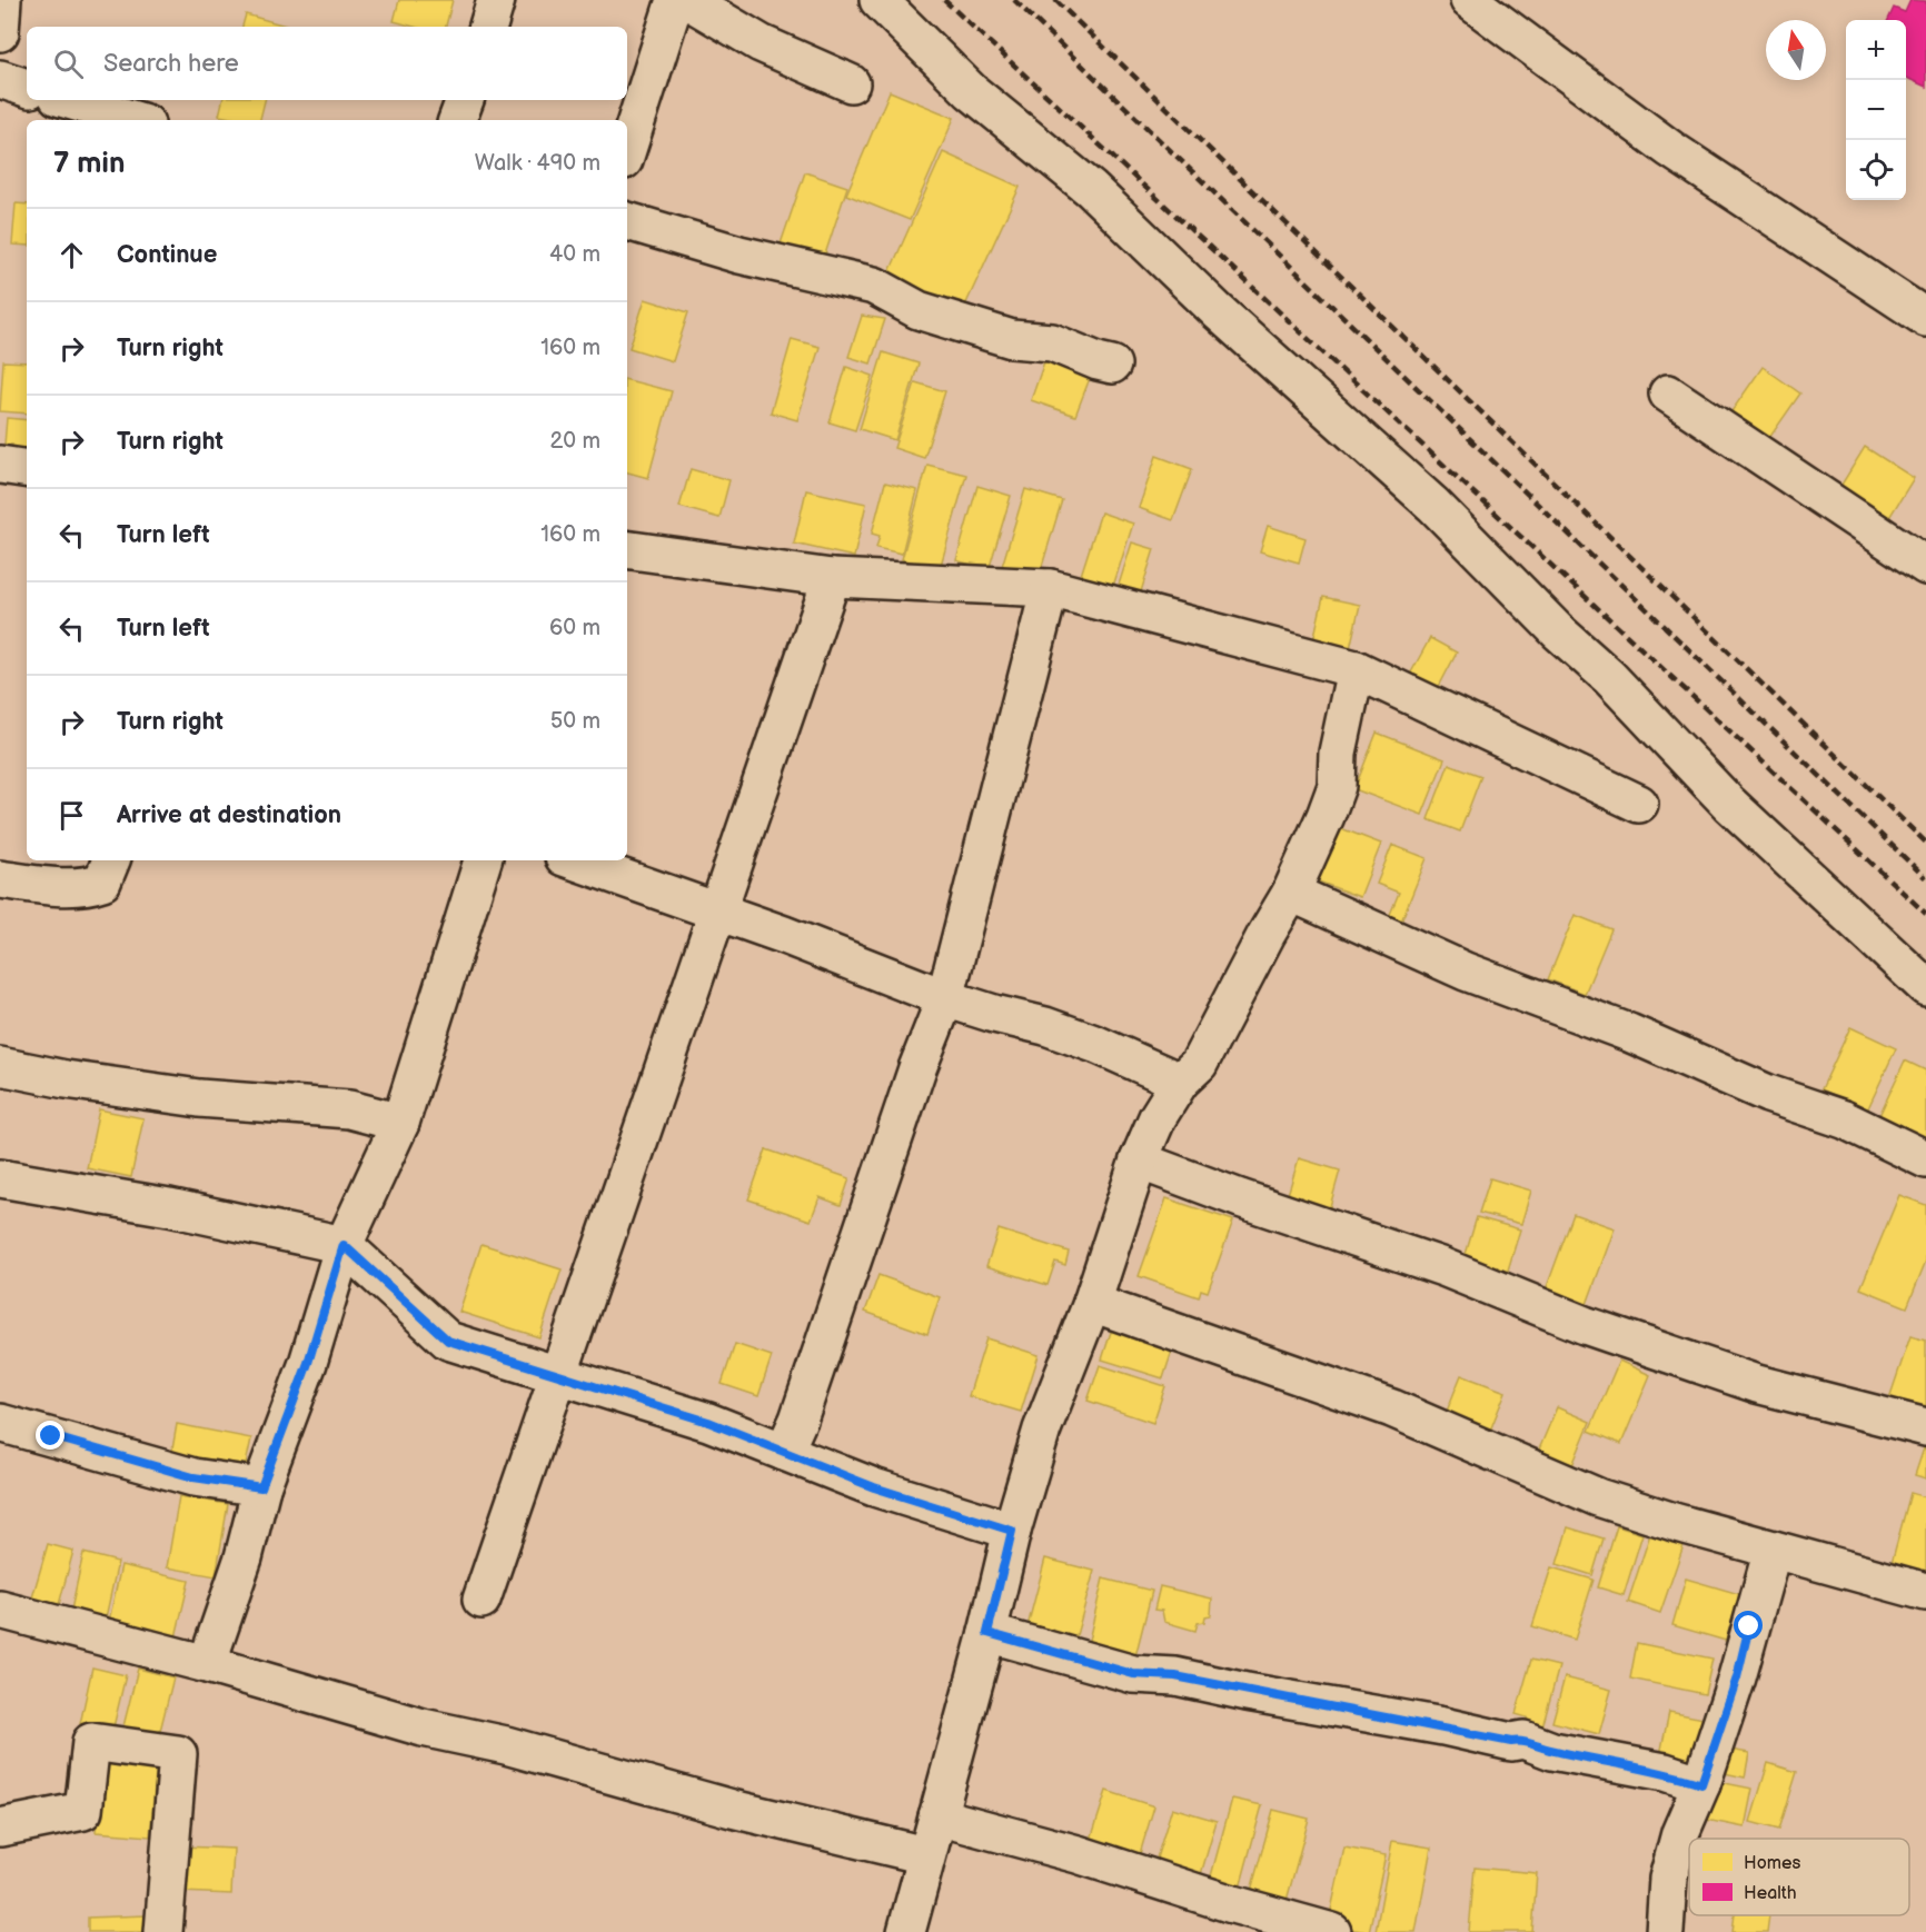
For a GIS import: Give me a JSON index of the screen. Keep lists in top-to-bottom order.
{
  "legend": ["Homes", "Health"],
  "north": "top",
  "page": {
    "map_buttons": ["+", "−"],
    "search": "Search here",
    "heading": ["7 min", "Walk · 490 m"],
    "list": [
      ["Continue", "40 m"],
      ["Turn right", "160 m"],
      ["Turn right", "20 m"],
      ["Turn left", "160 m"],
      ["Turn left", "60 m"],
      ["Turn right", "50 m"],
      "Arrive at destination"
    ]
  }
}
